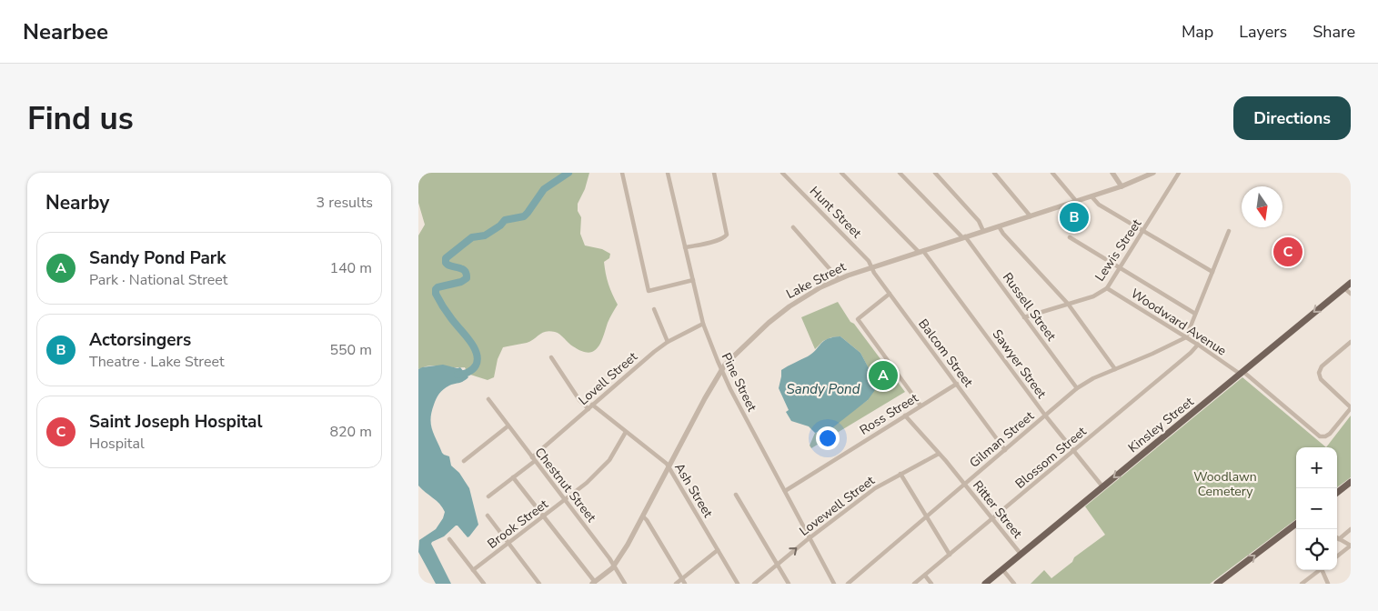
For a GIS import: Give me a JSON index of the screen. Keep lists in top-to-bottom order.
{
  "streets": {
    "main road": ["Kinsley Street"],
    "street": [
      "Hunt Street",
      "Lewis Street",
      "Lake Street",
      "Russell Street",
      "Woodward Avenue",
      "Balcom Street",
      "Sawyer Street",
      "Lovell Street",
      "Pine Street",
      "Ross Street",
      "Gilman Street",
      "Blossom Street",
      "Chestnut Street",
      "Ash Street",
      "Lovewell Street",
      "Ritter Street",
      "Brook Street"
    ]
  },
  "crossings": [
    ["Hunt Street", "Lake Street"],
    ["Hunt Street", "Balcom Street"],
    ["Lewis Street", "Russell Street"],
    ["Lewis Street", "Woodward Avenue"],
    ["Lake Street", "Russell Street"],
    ["Lake Street", "Balcom Street"],
    ["Lake Street", "Sawyer Street"],
    ["Lake Street", "Pine Street"],
    ["Lake Street", "Chestnut Street"],
    ["Lake Street", "Ash Street"],
    ["Russell Street", "Gilman Street"],
    ["Woodward Avenue", "Kinsley Street"],
    ["Woodward Avenue", "Gilman Street"],
    ["Woodward Avenue", "Blossom Street"],
    ["Balcom Street", "Ross Street"],
    ["Balcom Street", "Gilman Street"],
    ["Sawyer Street", "Kinsley Street"],
    ["Sawyer Street", "Gilman Street"],
    ["Sawyer Street", "Blossom Street"],
    ["Lovell Street", "Pine Street"],
    ["Lovell Street", "Chestnut Street"],
    ["Lovell Street", "Ash Street"],
    ["Pine Street", "Ross Street"],
    ["Pine Street", "Lovewell Street"],
    ["Ross Street", "Ritter Street"],
    ["Kinsley Street", "Ritter Street"],
    ["Gilman Street", "Ritter Street"],
    ["Blossom Street", "Ritter Street"],
    ["Chestnut Street", "Brook Street"],
    ["Ash Street", "Brook Street"],
    ["Lovewell Street", "Ritter Street"]
  ],
  "one_way": ["Kinsley Street"],
  "water": ["Sandy Pond"],
  "parks": ["Woodlawn Cemetery"],
  "north": "bottom",
  "page": {
    "header": "Nearbee",
    "nav": ["Map", "Layers", "Share"],
    "buttons": "Directions",
    "title": "Find us",
    "heading": ["Nearby", "3 results"],
    "pins": ["B", "C", "A"],
    "list": [
      {
        "mark": "A",
        "name": "Sandy Pond Park",
        "note": "Park · National Street",
        "value": "140 m"
      },
      {
        "mark": "B",
        "name": "Actorsingers",
        "note": "Theatre · Lake Street",
        "value": "550 m"
      },
      {
        "mark": "C",
        "name": "Saint Joseph Hospital",
        "note": "Hospital",
        "value": "820 m"
      }
    ],
    "map_buttons": ["+", "−"]
  }
}
